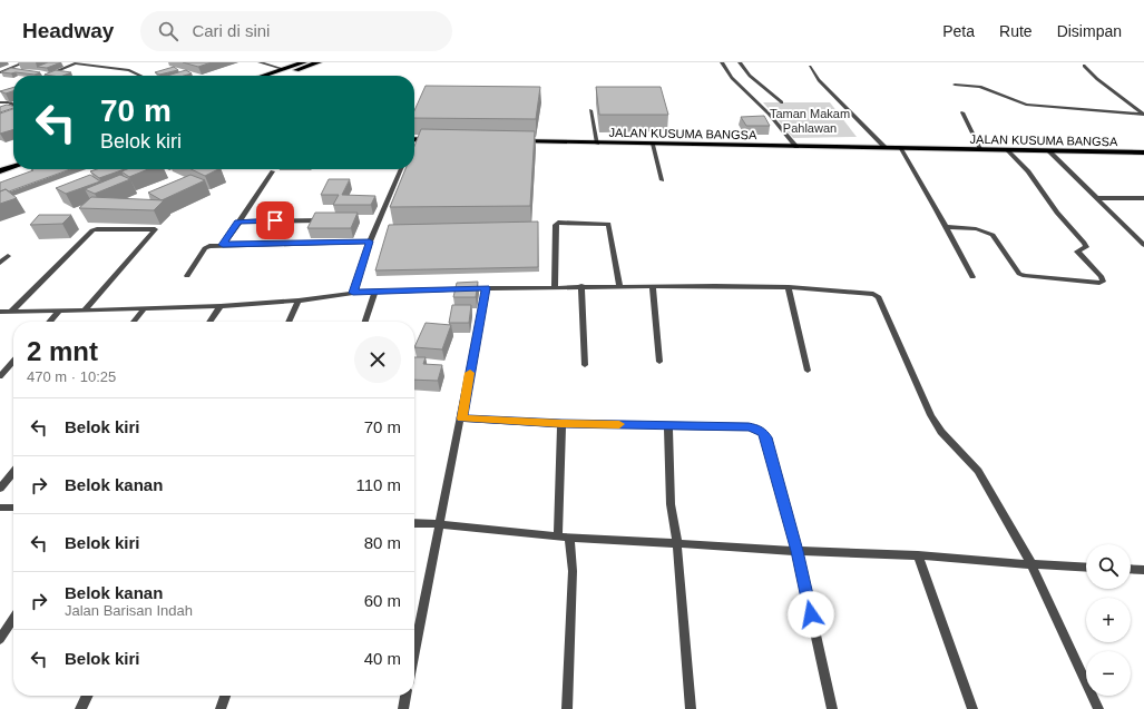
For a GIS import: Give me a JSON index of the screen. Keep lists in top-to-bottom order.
{
  "streets": {
    "main road": ["JALAN KUSUMA BANGSA"]
  },
  "parks": ["Taman Makam Pahlawan"],
  "page": {
    "header": "Headway",
    "search": "Cari di sini",
    "nav": ["Peta", "Rute", "Disimpan"],
    "turn": ["70 m", "Belok kiri"],
    "heading": ["2 mnt", "470 m · 10:25"],
    "list": [
      {
        "name": "Belok kiri",
        "value": "70 m"
      },
      {
        "name": "Belok kanan",
        "value": "110 m"
      },
      {
        "name": "Belok kiri",
        "value": "80 m"
      },
      {
        "name": "Belok kanan",
        "note": "Jalan Barisan Indah",
        "value": "60 m"
      },
      {
        "name": "Belok kiri",
        "value": "40 m"
      }
    ],
    "map_buttons": ["+", "−"]
  }
}
